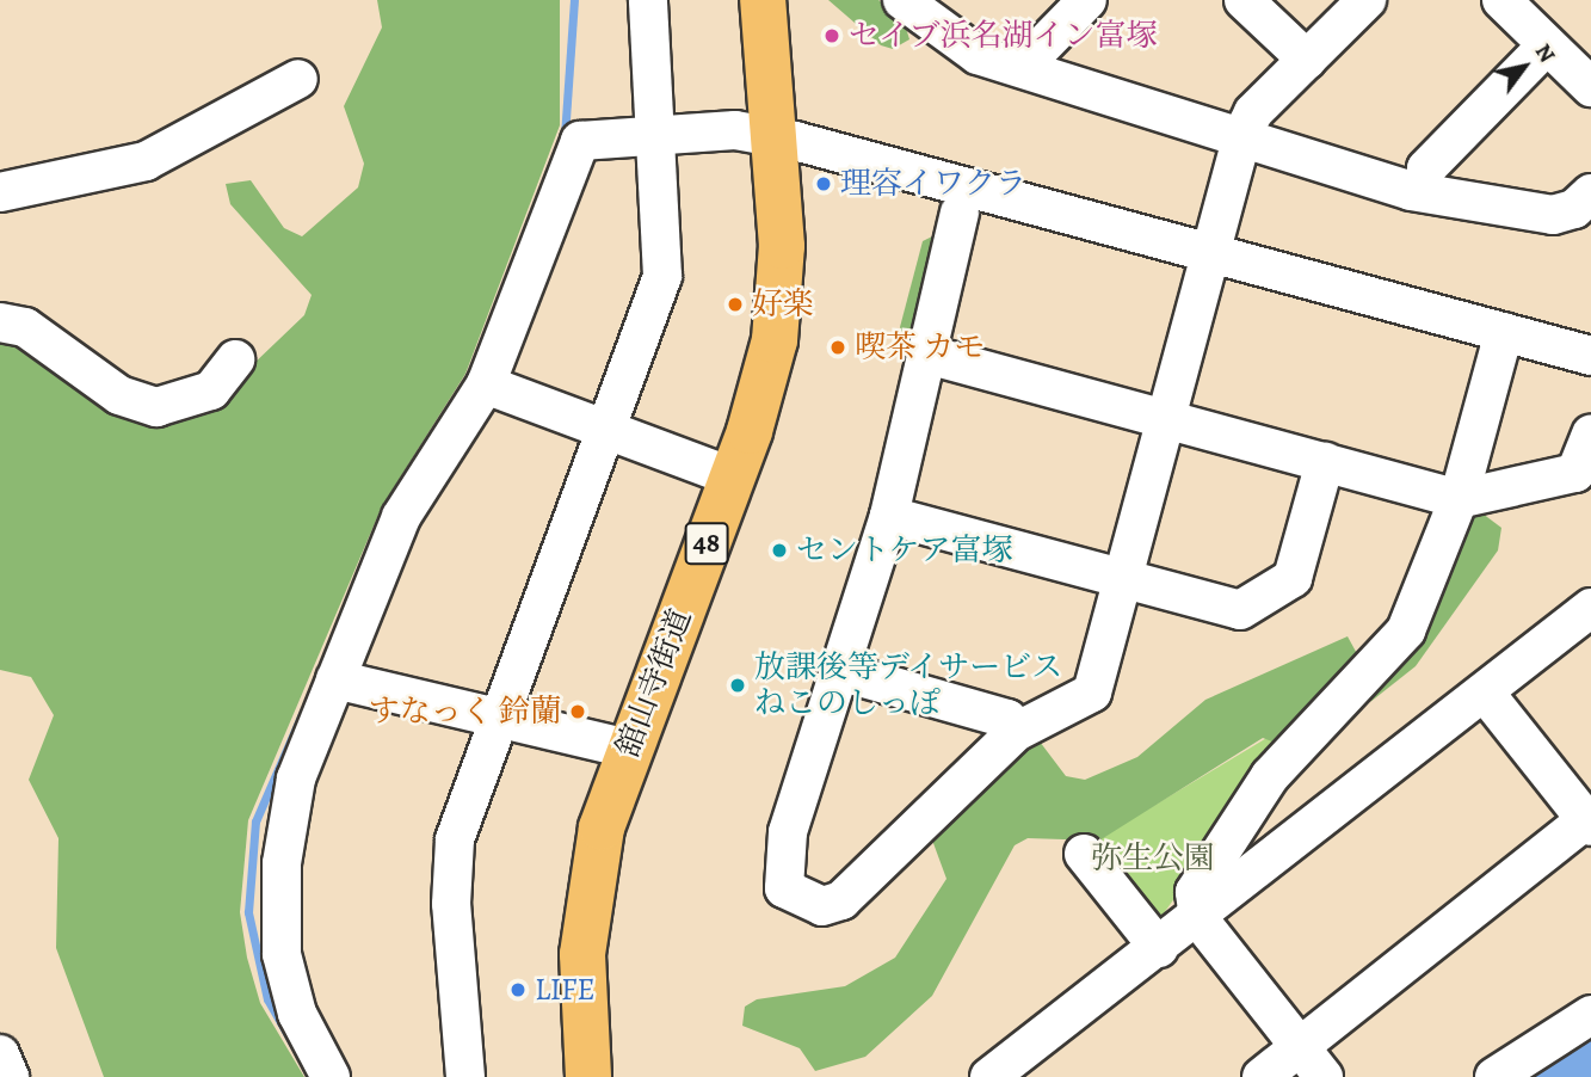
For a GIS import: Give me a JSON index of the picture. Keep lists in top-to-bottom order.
{
  "streets": {
    "main road": ["48", "舘山寺街道"]
  },
  "parks": ["弥生公園"],
  "places": [
    "セイブ浜名湖イン富塚",
    "理容イワクラ",
    "好楽",
    "喫茶 カモ",
    "セントケア富塚",
    "放課後等デイサービス ねこのしっぽ",
    "すなっく 鈴蘭",
    "LIFE"
  ],
  "north": "top right"
}
